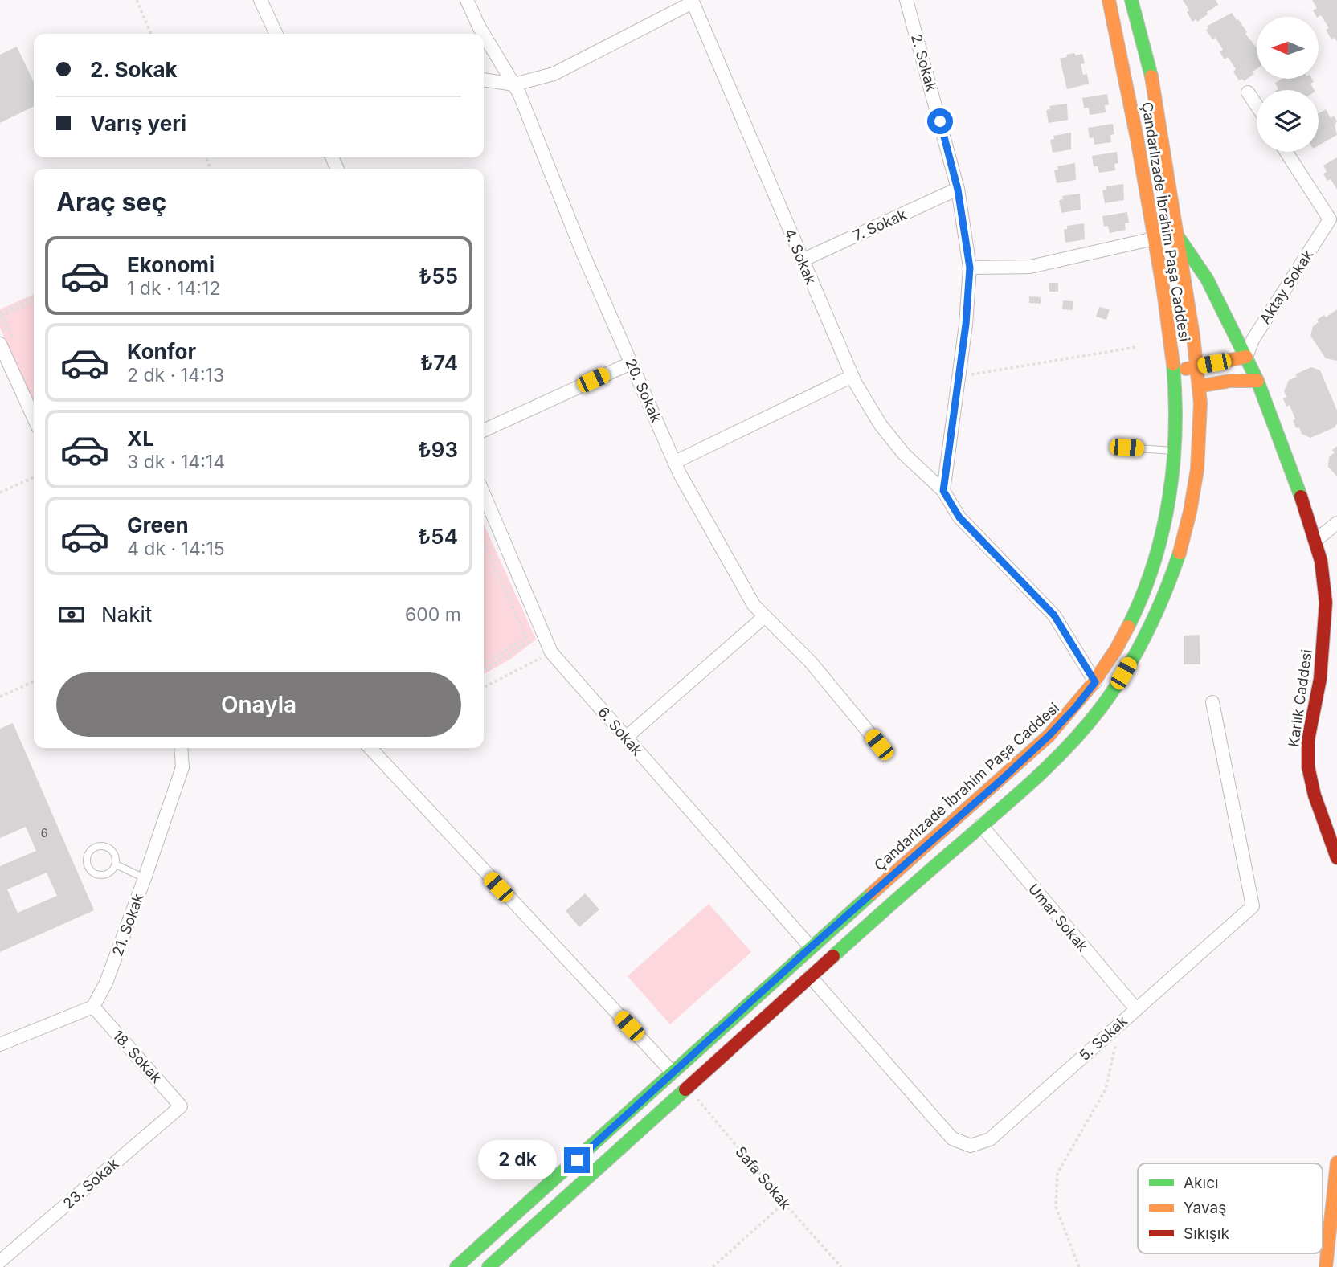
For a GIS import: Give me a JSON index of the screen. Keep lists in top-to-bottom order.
{
  "streets": {
    "main road": ["Çandarlızade İbrahim Paşa Caddesi", "Karlık Caddesi"],
    "street": [
      "2. Sokak",
      "7. Sokak",
      "4. Sokak",
      "Aktay Sokak",
      "20. Sokak",
      "6. Sokak",
      "Umar Sokak",
      "21. Sokak",
      "5. Sokak",
      "18. Sokak",
      "23. Sokak"
    ],
    "path": ["Safa Sokak"]
  },
  "crossings": [
    ["2. Sokak", "7. Sokak"],
    ["2. Sokak", "4. Sokak"],
    ["Çandarlızade İbrahim Paşa Caddesi", "4. Sokak"],
    ["Çandarlızade İbrahim Paşa Caddesi", "Karlık Caddesi"],
    ["Çandarlızade İbrahim Paşa Caddesi", "6. Sokak"],
    ["Çandarlızade İbrahim Paşa Caddesi", "Umar Sokak"],
    ["Çandarlızade İbrahim Paşa Caddesi", "5. Sokak"],
    ["Çandarlızade İbrahim Paşa Caddesi", "Safa Sokak"],
    ["7. Sokak", "4. Sokak"],
    ["Aktay Sokak", "Karlık Caddesi"],
    ["Umar Sokak", "5. Sokak"],
    ["21. Sokak", "18. Sokak"],
    ["18. Sokak", "23. Sokak"]
  ],
  "house_numbers": ["6"],
  "legend": ["Akıcı", "Yavaş", "Sıkışık"],
  "north": "left",
  "page": {
    "banner": ["2. Sokak", "Varış yeri"],
    "heading": "Araç seç",
    "list": [
      {
        "name": "Ekonomi",
        "note": "1 dk · 14:12",
        "value": "₺55"
      },
      {
        "name": "Konfor",
        "note": "2 dk · 14:13",
        "value": "₺74"
      },
      {
        "name": "XL",
        "note": "3 dk · 14:14",
        "value": "₺93"
      },
      {
        "name": "Green",
        "note": "4 dk · 14:15",
        "value": "₺54"
      }
    ],
    "pay": ["Nakit", "600 m"],
    "buttons": "Onayla",
    "bubble": "2 dk"
  }
}
